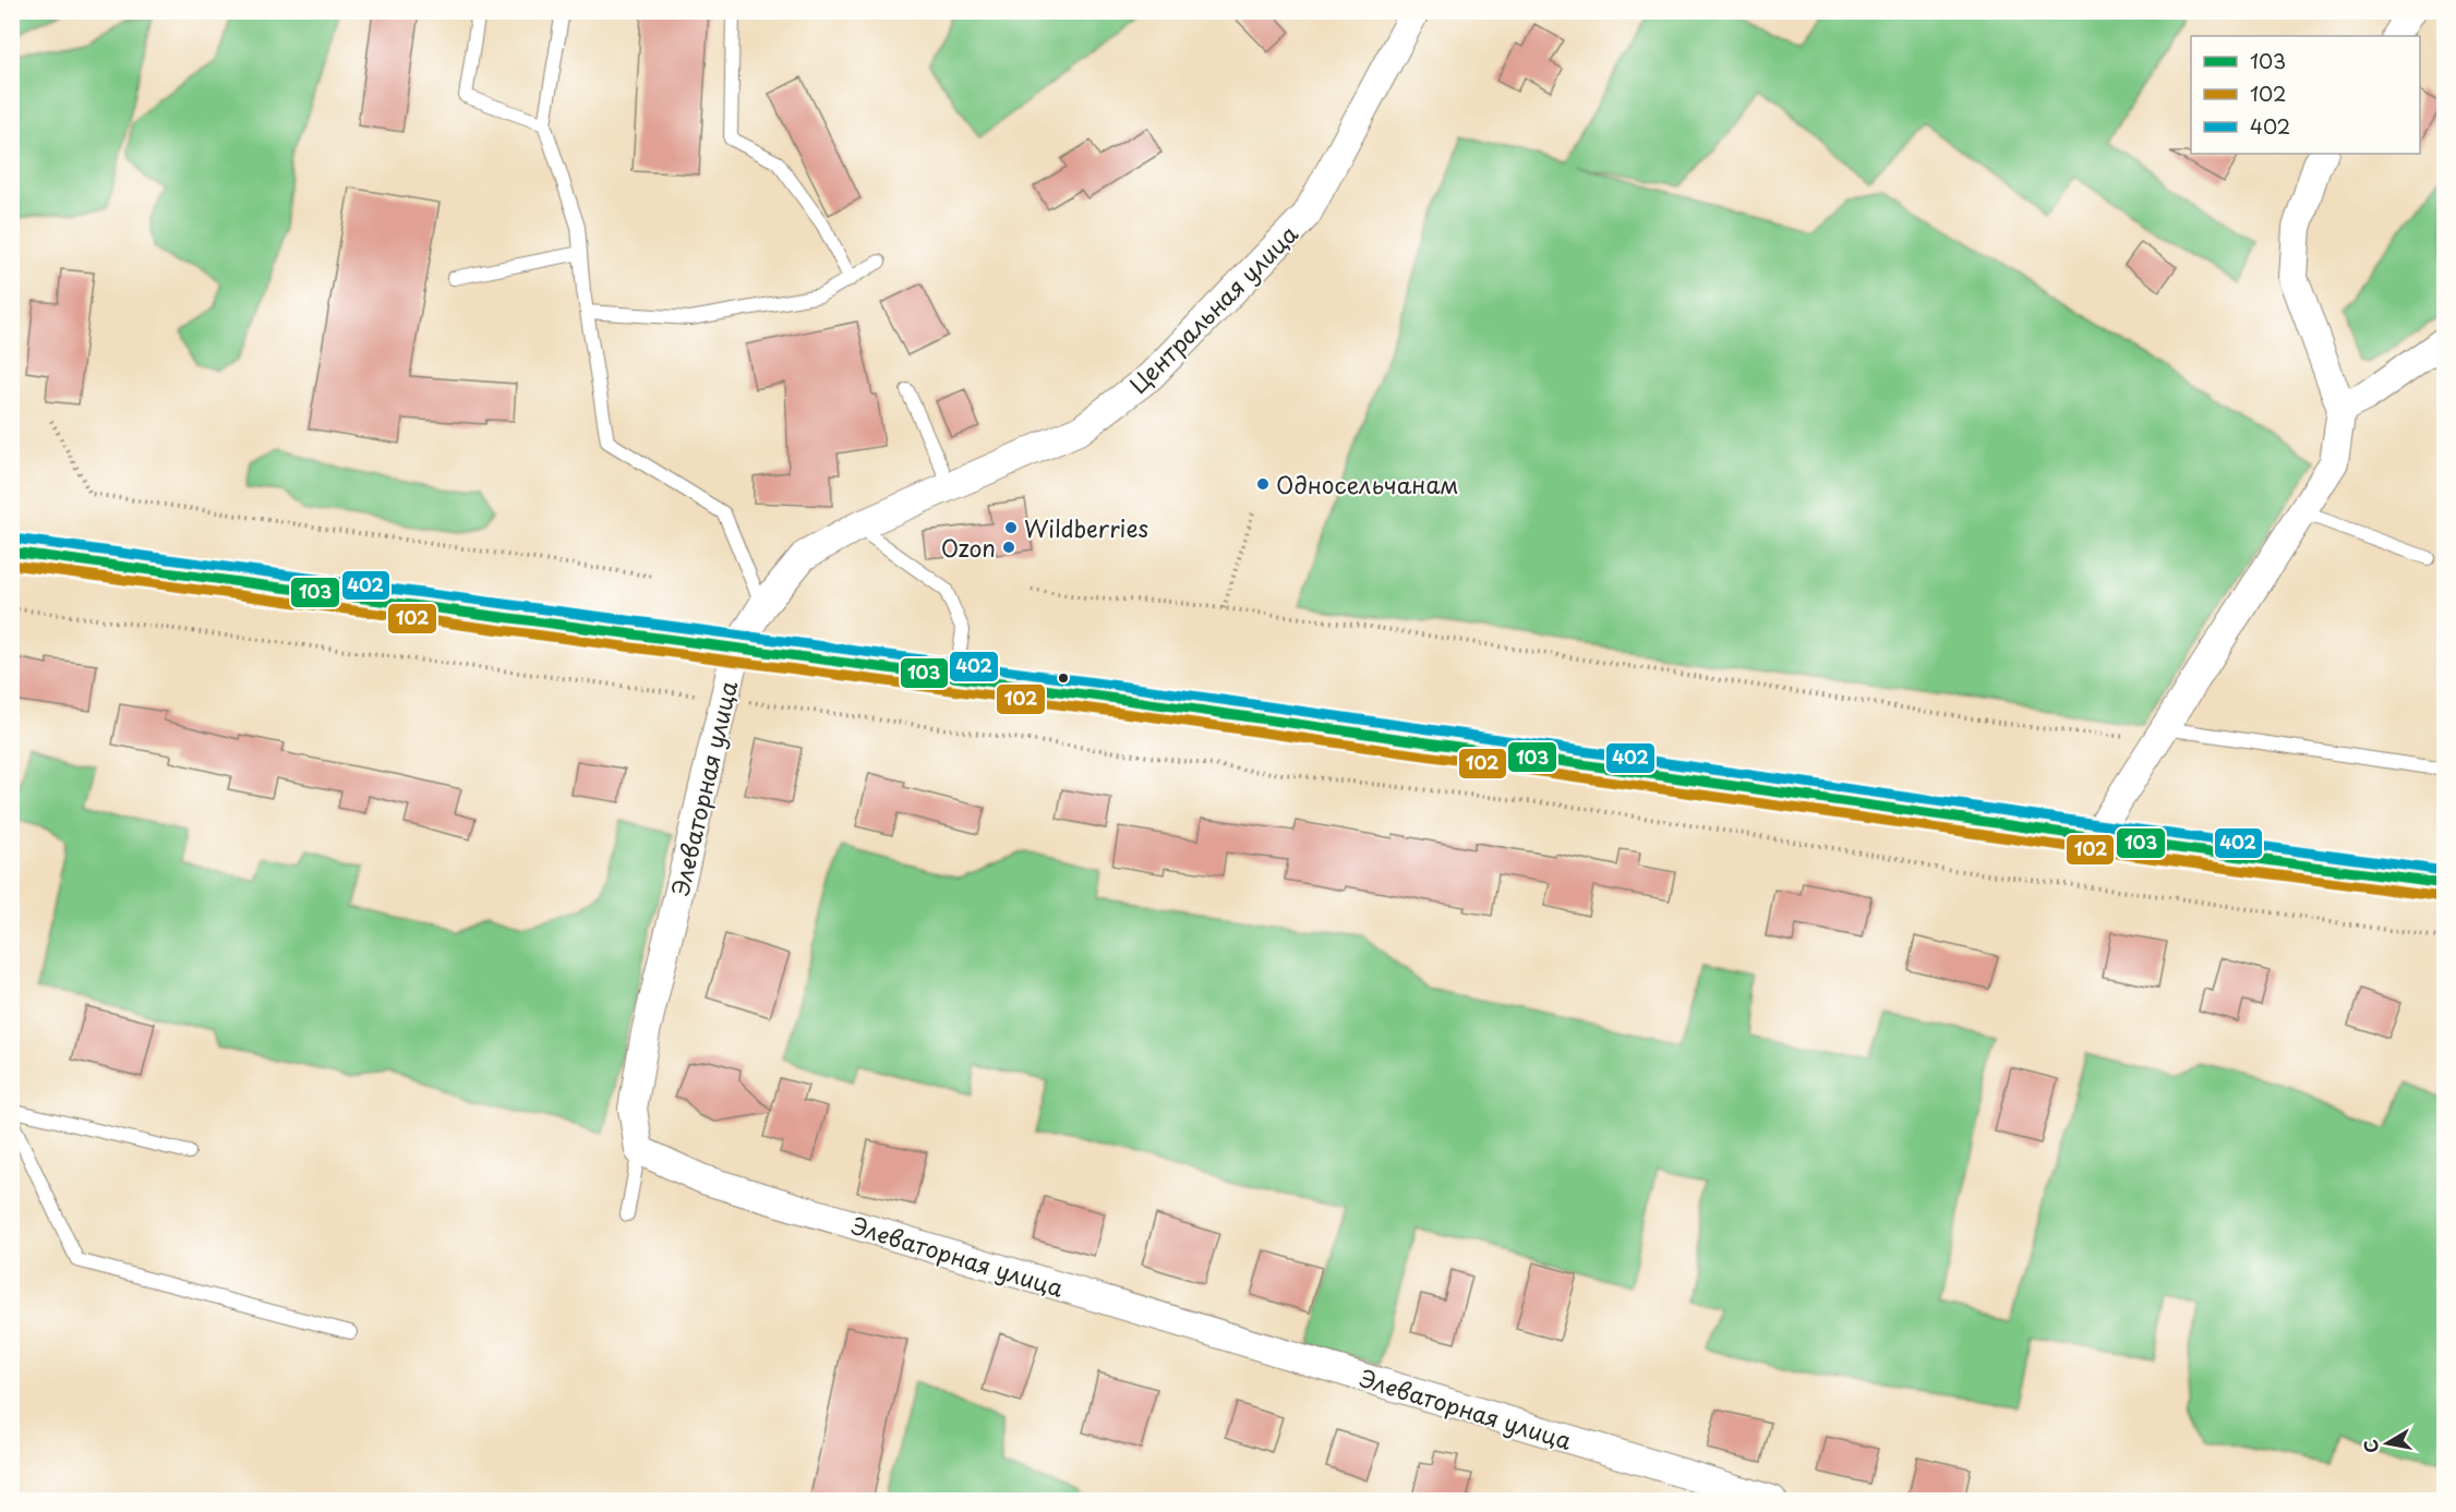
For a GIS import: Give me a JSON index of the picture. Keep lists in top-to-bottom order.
{
  "streets": {
    "street": ["Центральная улица", "Элеваторная улица"]
  },
  "crossings": [
    ["Центральная улица", "Элеваторная улица"]
  ],
  "places": ["Односельчанам", "Wildberries", "Ozon"],
  "lines": ["transit line 402", "transit line 103", "transit line 102"],
  "legend": ["103", "102", "402"],
  "north": "left"
}
